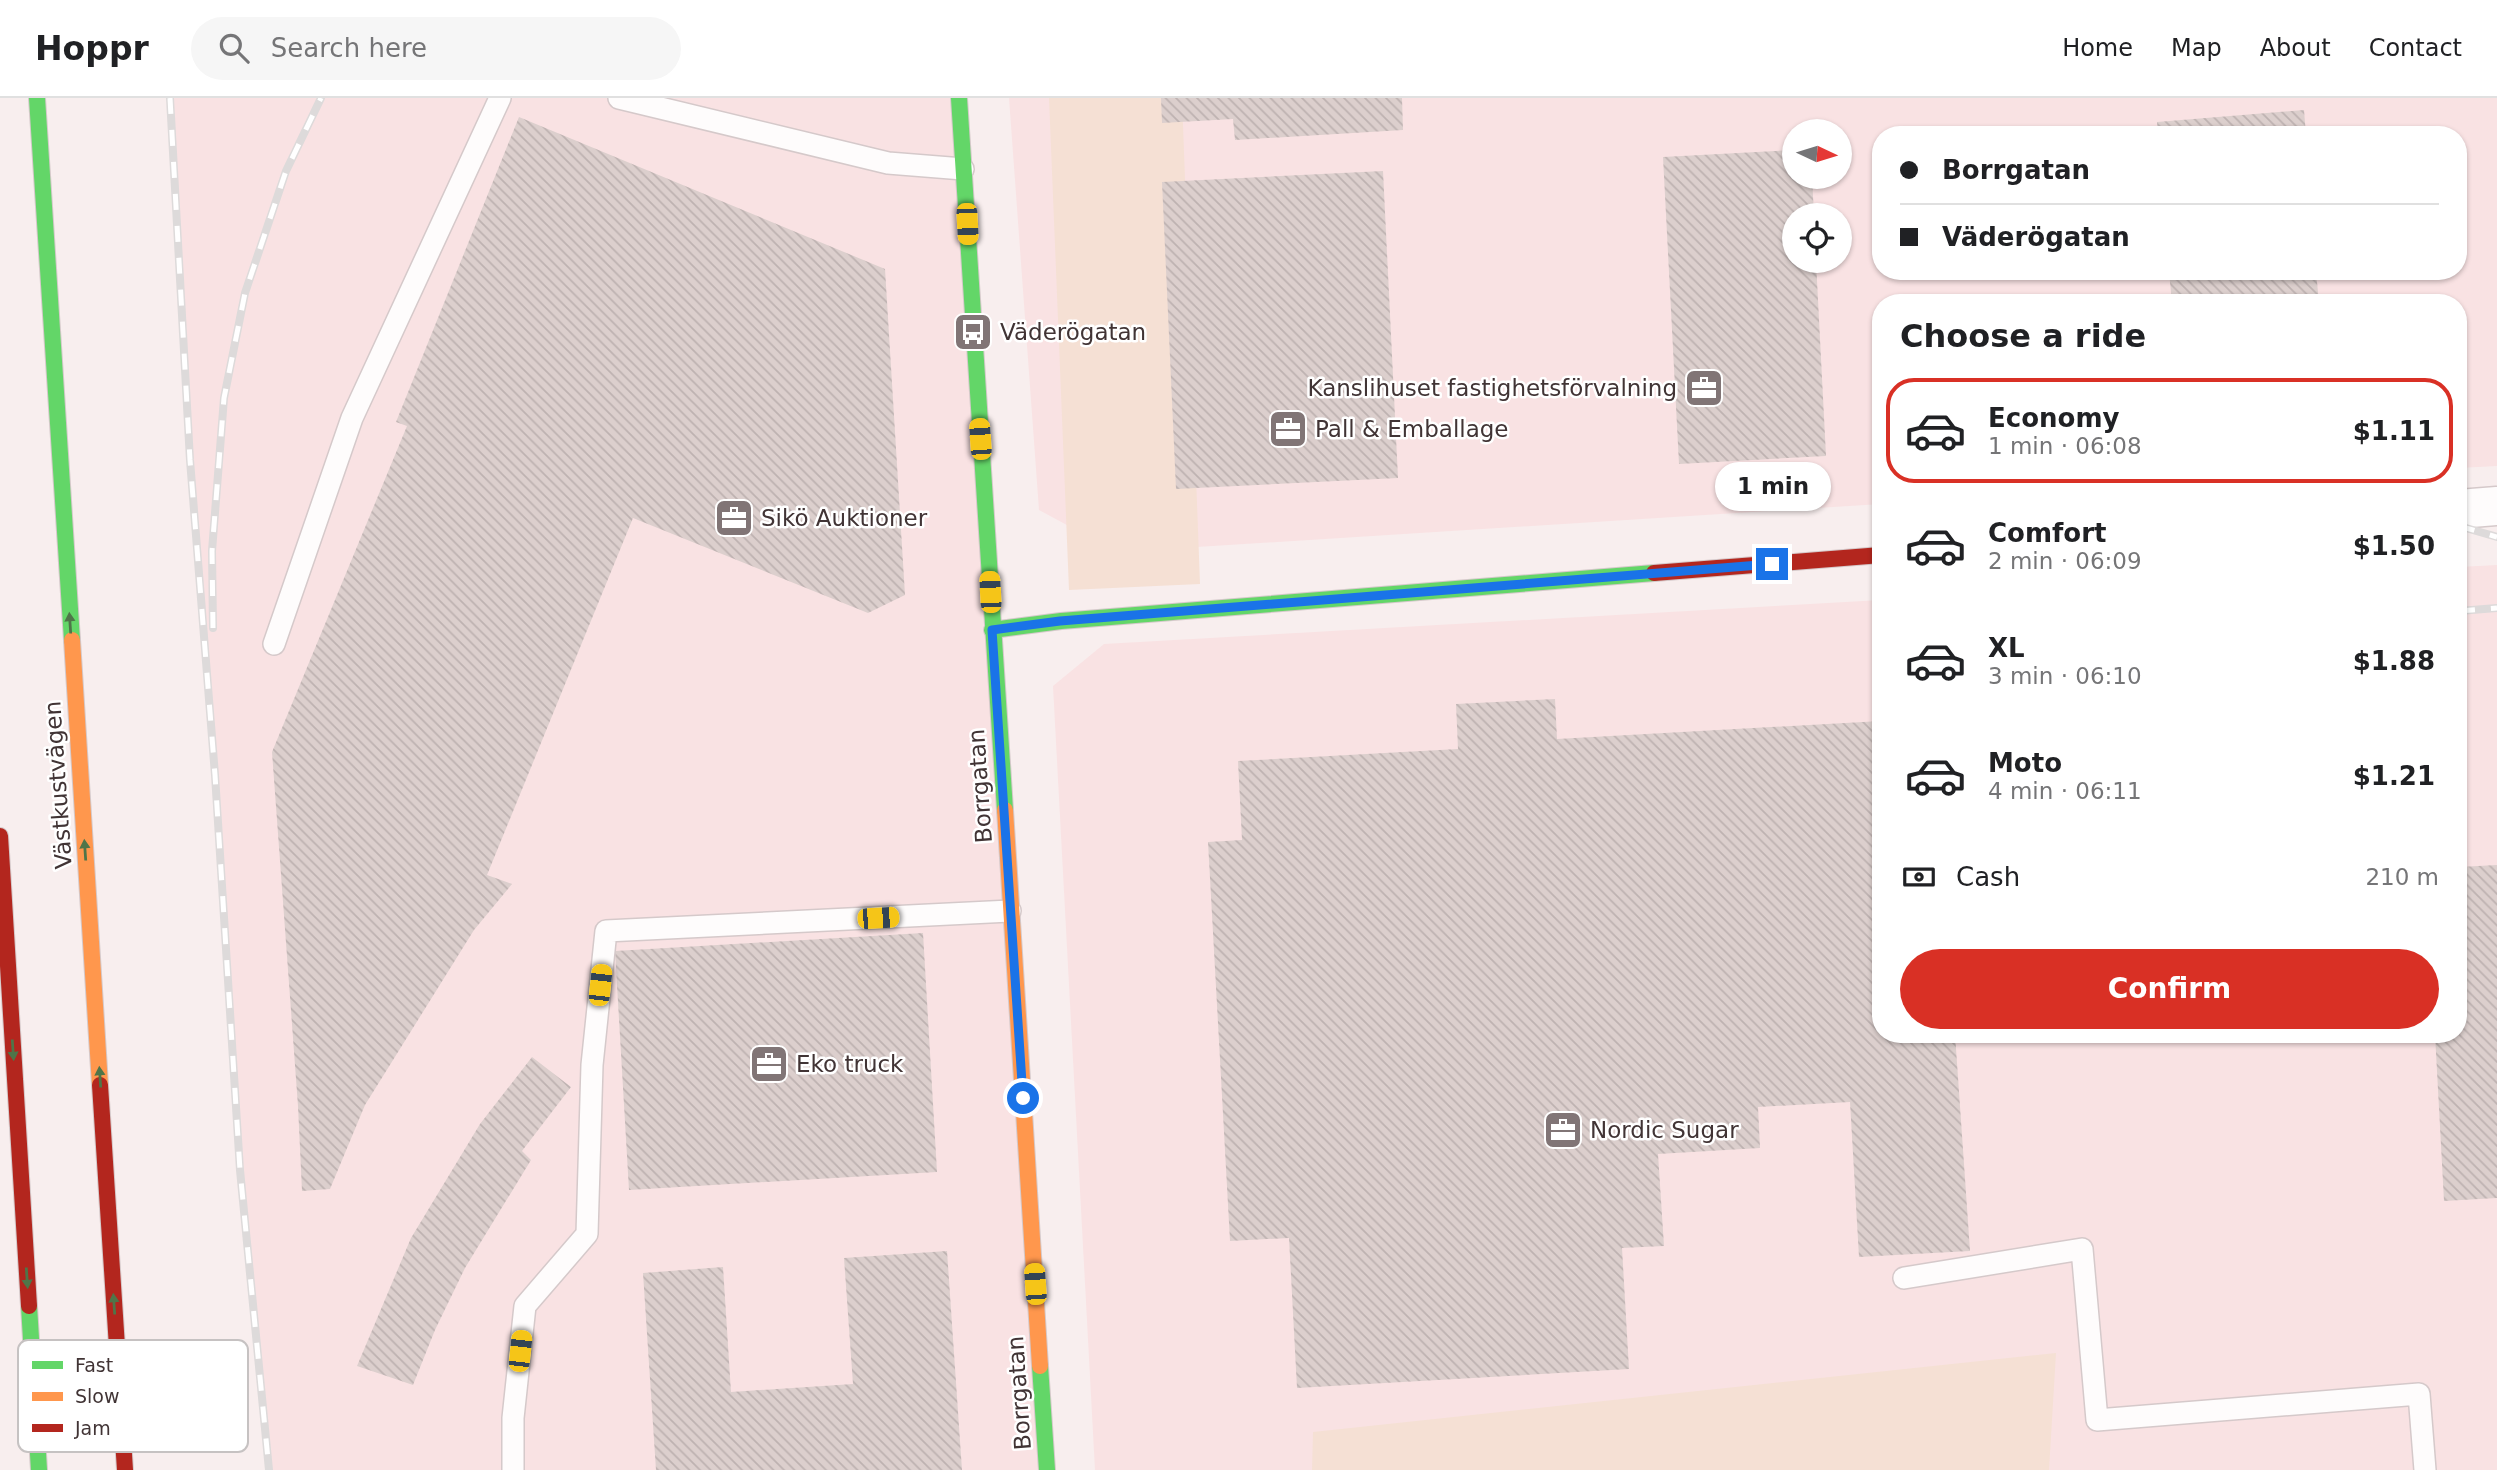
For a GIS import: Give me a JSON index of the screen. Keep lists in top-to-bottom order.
{
  "streets": {
    "street": ["Västkustvägen", "Borrgatan"]
  },
  "places": {
    "bus stop": ["Väderögatan"],
    "office": [
      "Kanslihuset fastighetsförvalning",
      "Pall & Emballage",
      "Sikö Auktioner",
      "Eko truck",
      "Nordic Sugar"
    ]
  },
  "legend": ["Fast", "Slow", "Jam"],
  "north": "right",
  "page": {
    "header": "Hoppr",
    "search": "Search here",
    "nav": [
      "Home",
      "Map",
      "About",
      "Contact"
    ],
    "banner": ["Borrgatan", "Väderögatan"],
    "heading": "Choose a ride",
    "list": [
      {
        "name": "Economy",
        "note": "1 min · 06:08",
        "value": "$1.11"
      },
      {
        "name": "Comfort",
        "note": "2 min · 06:09",
        "value": "$1.50"
      },
      {
        "name": "XL",
        "note": "3 min · 06:10",
        "value": "$1.88"
      },
      {
        "name": "Moto",
        "note": "4 min · 06:11",
        "value": "$1.21"
      }
    ],
    "bubble": "1 min",
    "pay": ["Cash", "210 m"],
    "buttons": "Confirm"
  }
}
